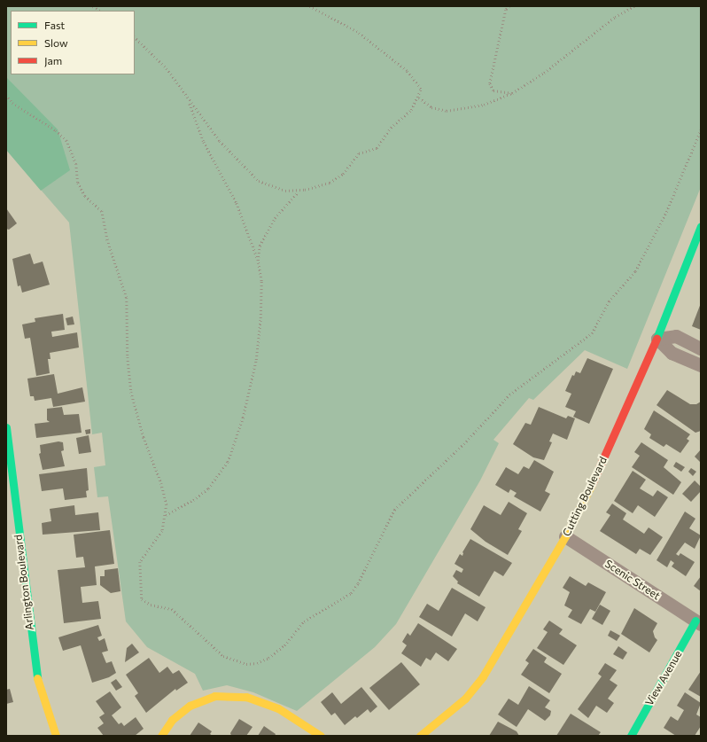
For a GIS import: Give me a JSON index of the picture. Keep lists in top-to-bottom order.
{
  "streets": {
    "street": [
      "Cutting Boulevard",
      "Scenic Street",
      "Arlington Boulevard",
      "View Avenue"
    ]
  },
  "crossings": [
    ["Cutting Boulevard", "Scenic Street"],
    ["Scenic Street", "View Avenue"]
  ],
  "legend": ["Fast", "Slow", "Jam"]
}
